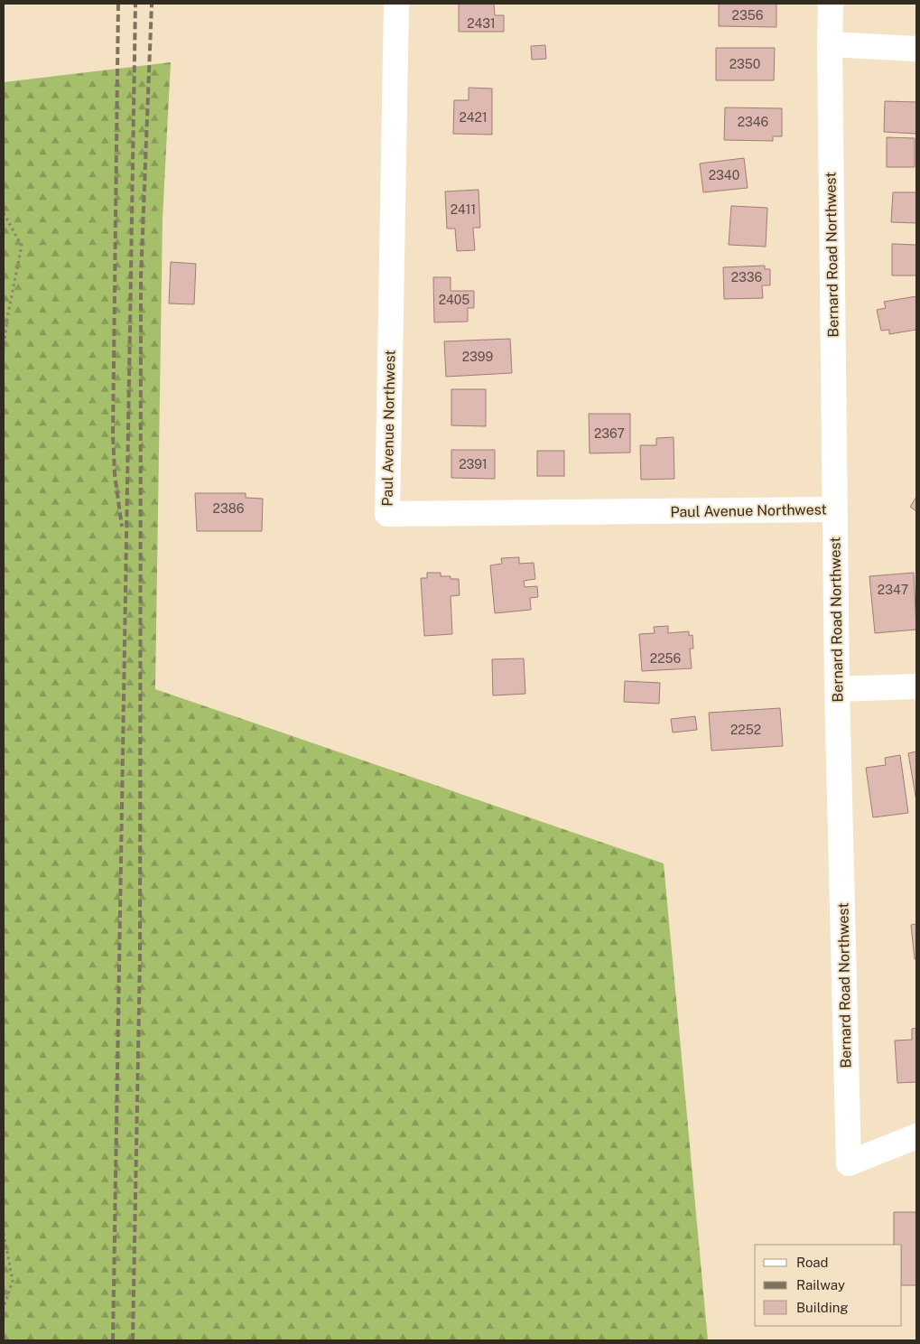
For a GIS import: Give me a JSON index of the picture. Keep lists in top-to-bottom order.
{
  "streets": {
    "street": ["Bernard Road Northwest", "Paul Avenue Northwest"]
  },
  "crossings": [
    ["Bernard Road Northwest", "Paul Avenue Northwest"]
  ],
  "house_numbers": [
    "2356",
    "2431",
    "2350",
    "2421",
    "2346",
    "2340",
    "2411",
    "2336",
    "2405",
    "2399",
    "2367",
    "2391",
    "2386",
    "2347",
    "2256",
    "2252"
  ],
  "legend": ["Road", "Railway", "Building"]
}
